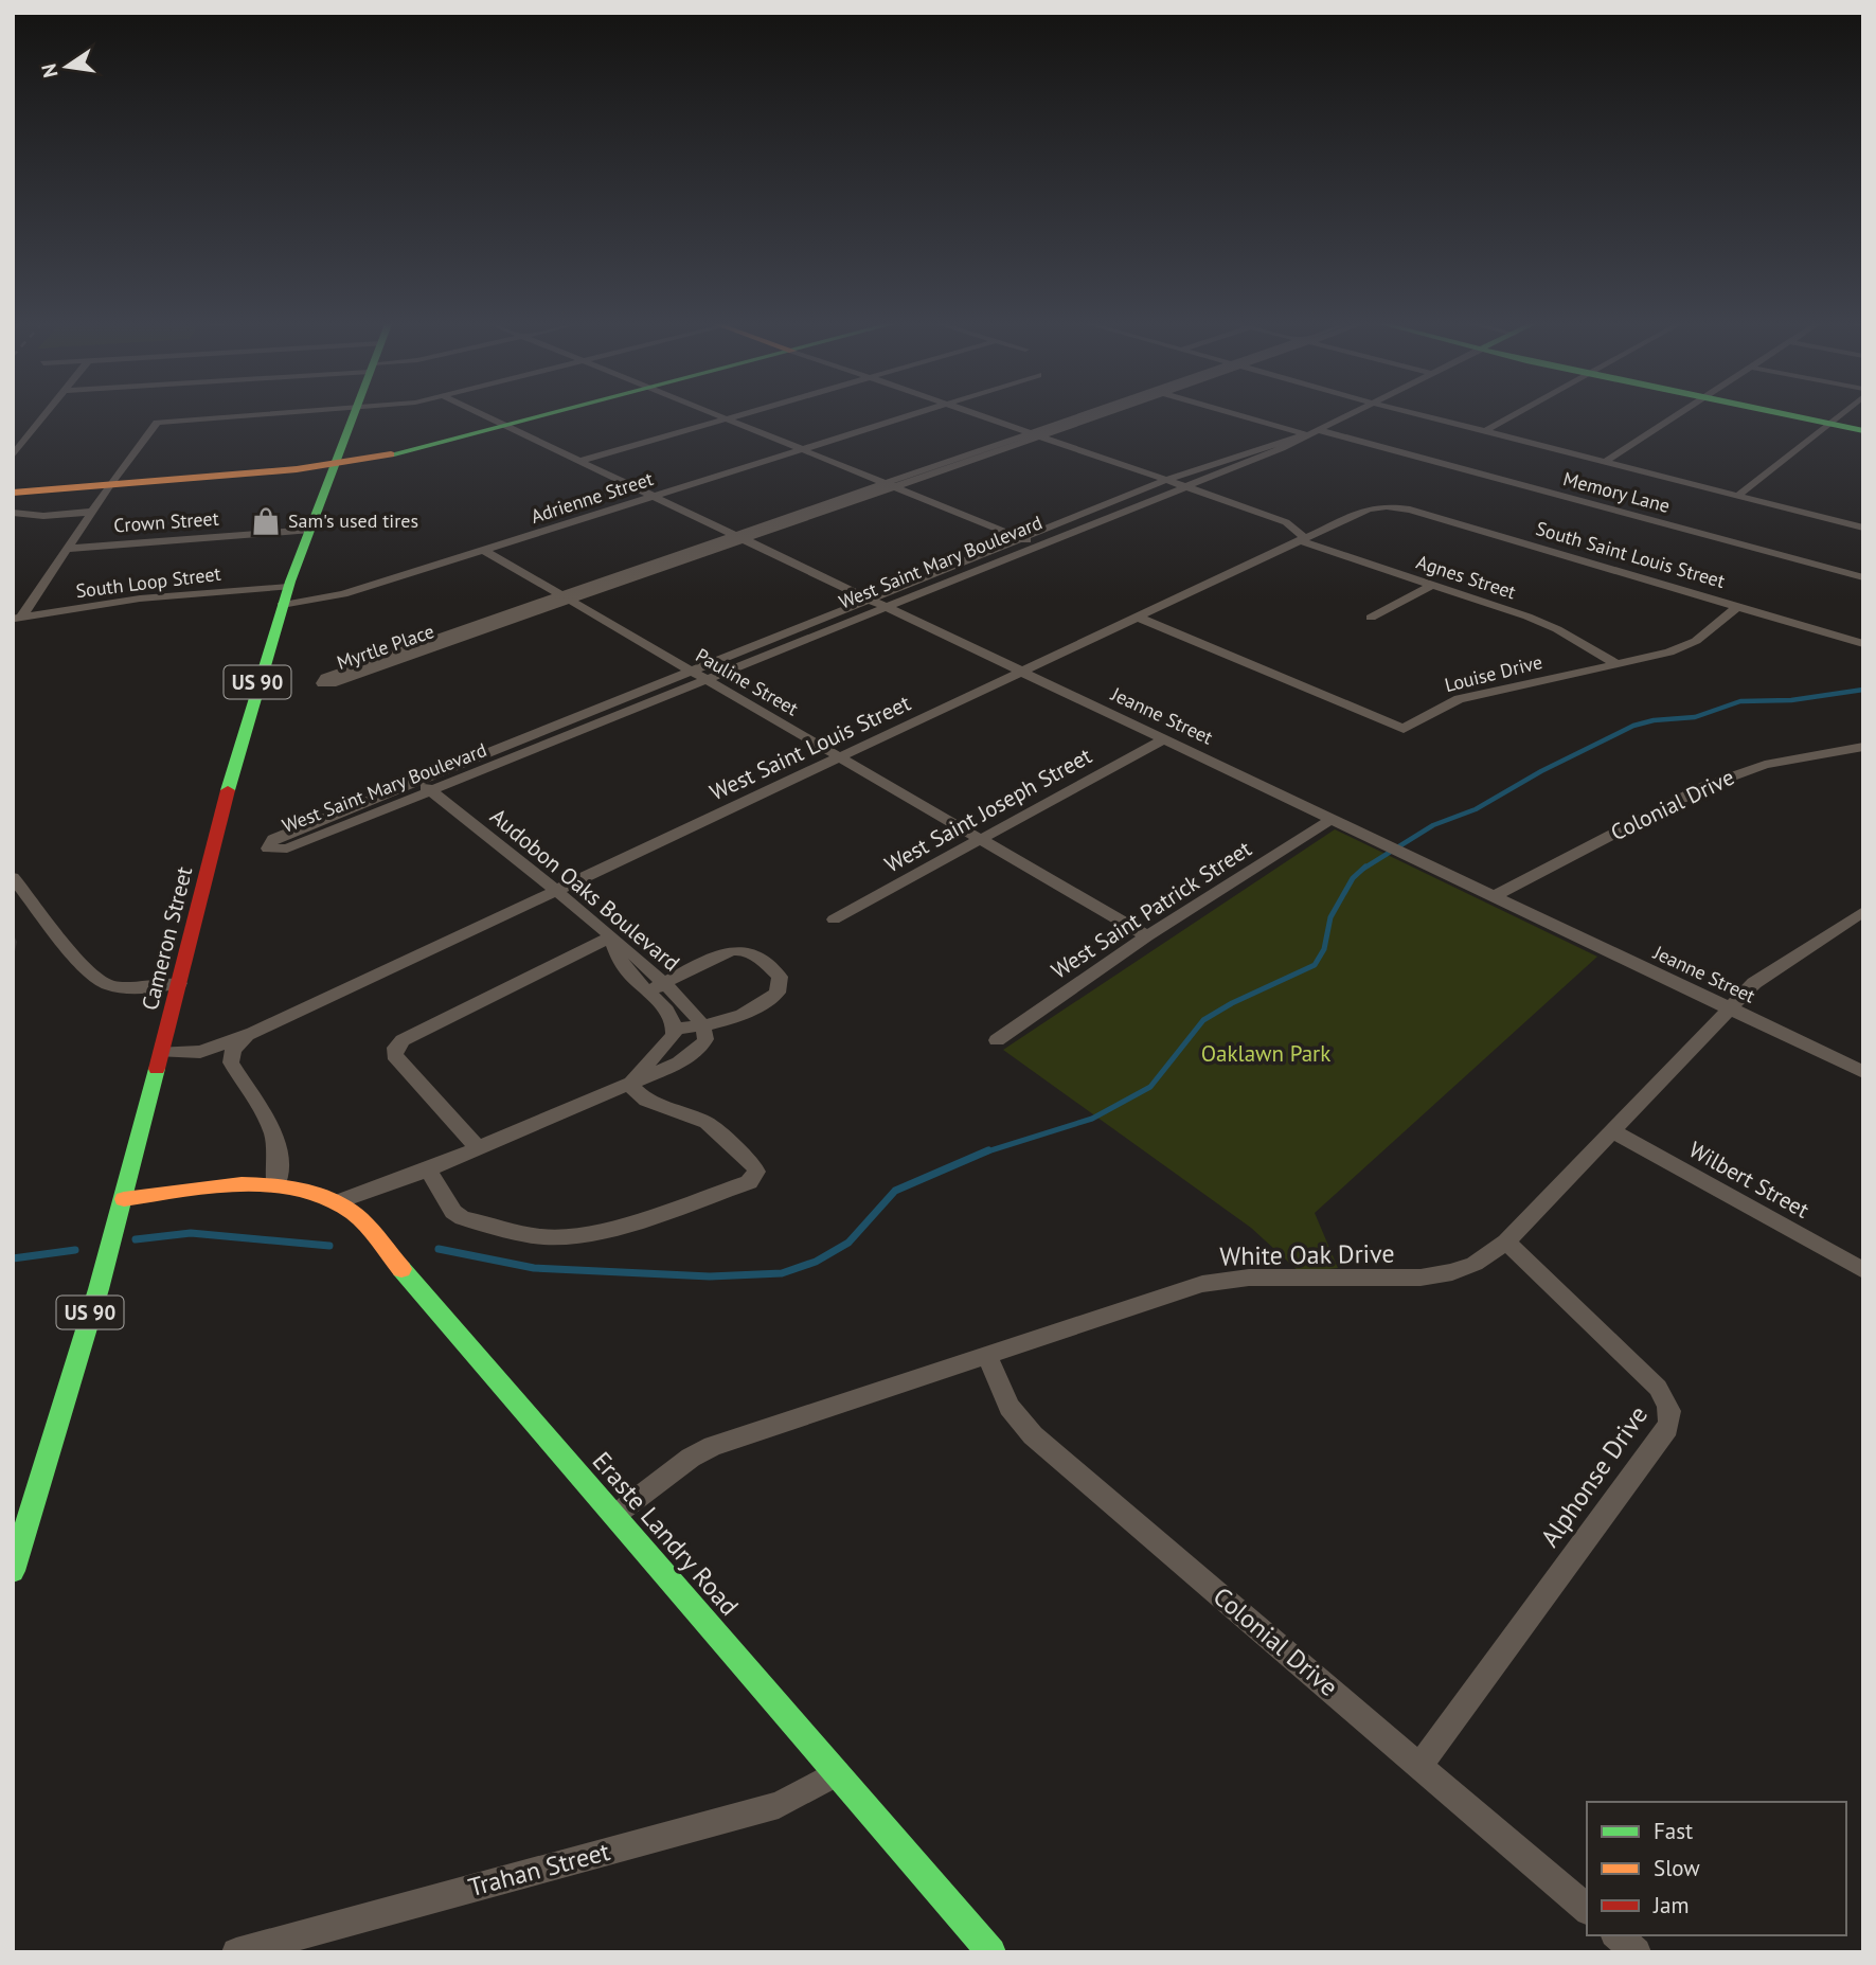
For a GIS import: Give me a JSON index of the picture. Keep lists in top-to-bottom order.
{
  "streets": {
    "main road": ["US 90", "Cameron Street", "Eraste Landry Road"],
    "street": [
      "Memory Lane",
      "Adrienne Street",
      "Crown Street",
      "South Saint Louis Street",
      "West Saint Mary Boulevard",
      "Agnes Street",
      "South Loop Street",
      "Myrtle Place",
      "Louise Drive",
      "Pauline Street",
      "Jeanne Street",
      "West Saint Louis Street",
      "Colonial Drive",
      "West Saint Joseph Street",
      "Audobon Oaks Boulevard",
      "West Saint Patrick Street",
      "Wilbert Street",
      "White Oak Drive",
      "Alphonse Drive",
      "Trahan Street"
    ]
  },
  "crossings": [
    ["Memory Lane", "West Saint Mary Boulevard"],
    ["Adrienne Street", "Pauline Street"],
    ["Adrienne Street", "Jeanne Street"],
    ["Adrienne Street", "Cameron Street"],
    ["Crown Street", "Cameron Street"],
    ["South Saint Louis Street", "Louise Drive"],
    ["South Saint Louis Street", "West Saint Louis Street"],
    ["West Saint Mary Boulevard", "Agnes Street"],
    ["West Saint Mary Boulevard", "Pauline Street"],
    ["West Saint Mary Boulevard", "Jeanne Street"],
    ["West Saint Mary Boulevard", "Audobon Oaks Boulevard"],
    ["Agnes Street", "Myrtle Place"],
    ["Agnes Street", "Louise Drive"],
    ["Agnes Street", "West Saint Louis Street"],
    ["South Loop Street", "Cameron Street"],
    ["Myrtle Place", "Pauline Street"],
    ["Myrtle Place", "Jeanne Street"],
    ["Louise Drive", "West Saint Louis Street"],
    ["Pauline Street", "West Saint Louis Street"],
    ["Pauline Street", "West Saint Joseph Street"],
    ["Pauline Street", "West Saint Patrick Street"],
    ["Jeanne Street", "West Saint Louis Street"],
    ["Jeanne Street", "Colonial Drive"],
    ["Jeanne Street", "West Saint Joseph Street"],
    ["Jeanne Street", "West Saint Patrick Street"],
    ["Jeanne Street", "White Oak Drive"],
    ["West Saint Louis Street", "Audobon Oaks Boulevard"],
    ["Colonial Drive", "White Oak Drive"],
    ["Colonial Drive", "Alphonse Drive"],
    ["Cameron Street", "Eraste Landry Road"],
    ["Wilbert Street", "White Oak Drive"],
    ["White Oak Drive", "Alphonse Drive"],
    ["White Oak Drive", "Eraste Landry Road"],
    ["Eraste Landry Road", "Trahan Street"]
  ],
  "parks": ["Oaklawn Park"],
  "places": {
    "shop": ["Sam's used tires"]
  },
  "legend": ["Fast", "Slow", "Jam"],
  "north": "left"
}
